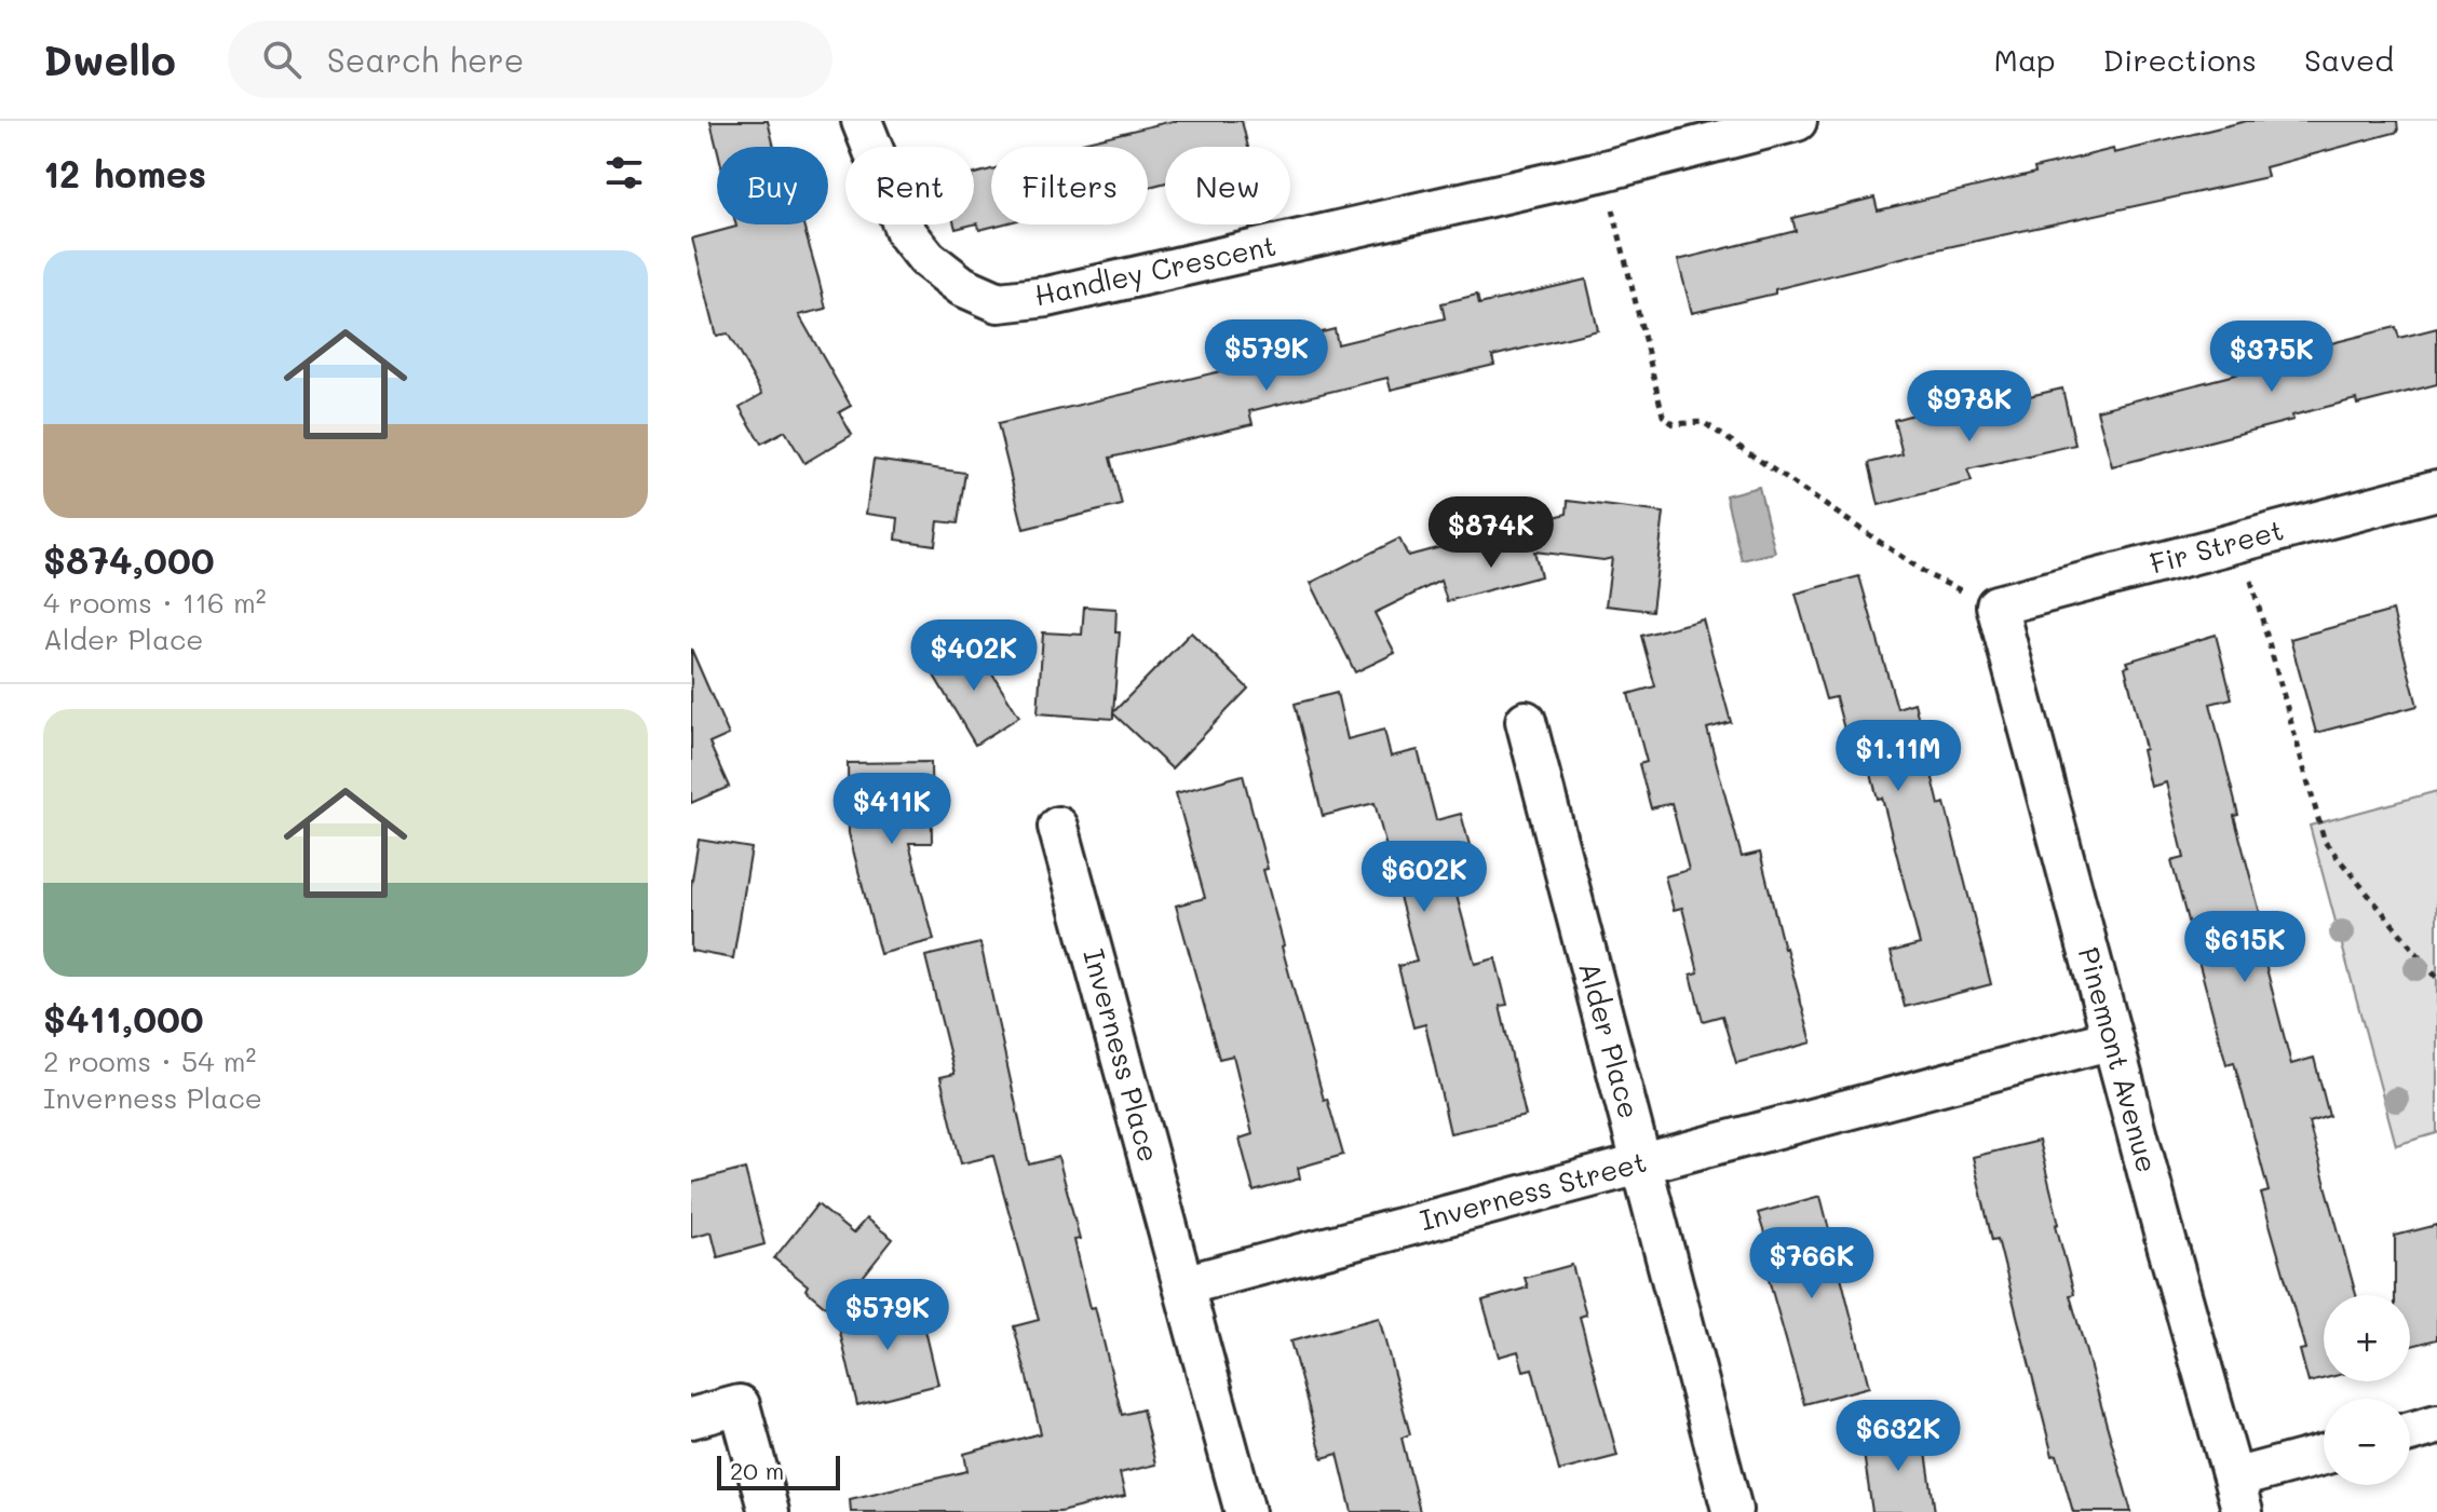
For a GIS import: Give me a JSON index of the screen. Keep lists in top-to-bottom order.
{
  "streets": {
    "street": [
      "Handley Crescent",
      "Fir Street",
      "Alder Place",
      "Inverness Place",
      "Pinemont Avenue",
      "Inverness Street"
    ]
  },
  "crossings": [
    ["Fir Street", "Pinemont Avenue"],
    ["Alder Place", "Inverness Street"],
    ["Inverness Place", "Inverness Street"],
    ["Pinemont Avenue", "Inverness Street"]
  ],
  "scale_bar": "20 m",
  "page": {
    "header": "Dwello",
    "search": "Search here",
    "nav": ["Map", "Directions", "Saved"],
    "heading": "12 homes",
    "chip": [
      "Buy",
      "Rent",
      "Filters",
      "New"
    ],
    "list": [
      {
        "name": "$874,000",
        "note": "4 rooms · 116 m² · Alder Place"
      },
      {
        "name": "$411,000",
        "note": "2 rooms · 54 m² · Inverness Place"
      }
    ],
    "price": [
      "$579K",
      "$375K",
      "$978K",
      "$874K",
      "$402K",
      "$1.11M",
      "$411K",
      "$602K",
      "$615K",
      "$766K",
      "$579K",
      "$632K"
    ],
    "map_buttons": ["+", "−"],
    "scale": "20 m"
  }
}
